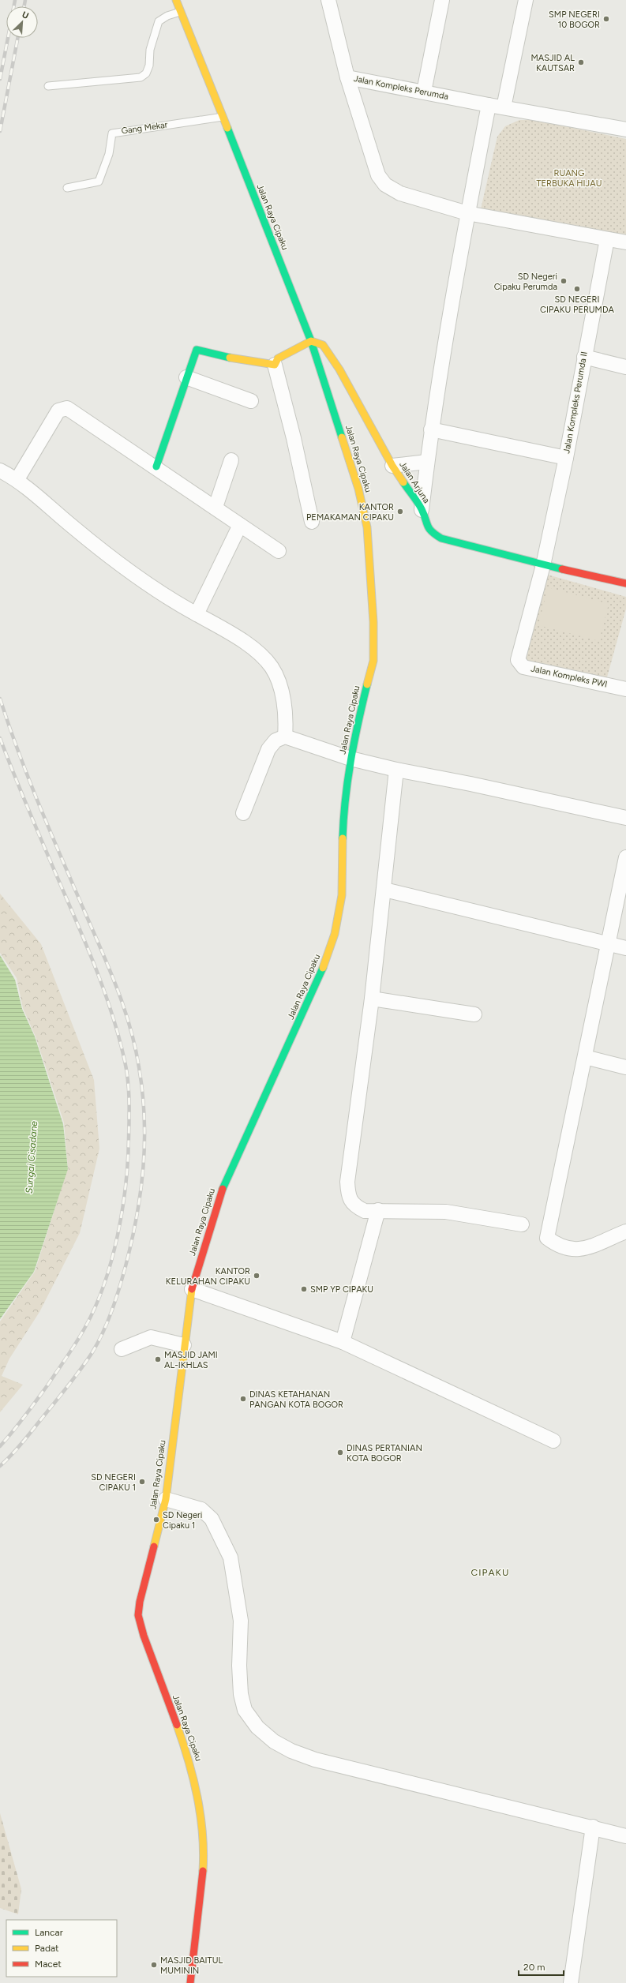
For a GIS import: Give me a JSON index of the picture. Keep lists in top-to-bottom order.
{
  "streets": {
    "street": [
      "Jalan Kompleks Perumda",
      "Jalan Raya Cipaku",
      "Jalan Kompleks Perumda II",
      "Jalan Arjuna",
      "Jalan Kompleks PWI"
    ],
    "lane": ["Gang Mekar"]
  },
  "crossings": [
    ["Jalan Kompleks Perumda", "Jalan Kompleks Perumda II"],
    ["Gang Mekar", "Jalan Raya Cipaku"],
    ["Jalan Raya Cipaku", "Jalan Arjuna"],
    ["Jalan Kompleks Perumda II", "Jalan Arjuna"],
    ["Jalan Kompleks Perumda II", "Jalan Kompleks PWI"],
    ["Jalan Arjuna", "Jalan Kompleks PWI"]
  ],
  "districts": ["CIPAKU"],
  "water": ["Sungai Cisadane"],
  "parks": ["RUANG TERBUKA HIJAU"],
  "places": [
    "SMP NEGERI 10 BOGOR",
    "MASJID AL KAUTSAR",
    "SD Negeri Cipaku Perumda",
    "SD NEGERI CIPAKU PERUMDA",
    "KANTOR PEMAKAMAN CIPAKU",
    "KANTOR KELURAHAN CIPAKU",
    "SMP YP CIPAKU",
    "MASJID JAMI AL-IKHLAS",
    "DINAS KETAHANAN PANGAN KOTA BOGOR",
    "DINAS PERTANIAN KOTA BOGOR",
    "SD NEGERI CIPAKU 1",
    "SD Negeri Cipaku 1",
    "MASJID BAITUL MUMININ"
  ],
  "legend": ["Lancar", "Padat", "Macet"],
  "scale_bar": "20 m",
  "north": "top right"
}
